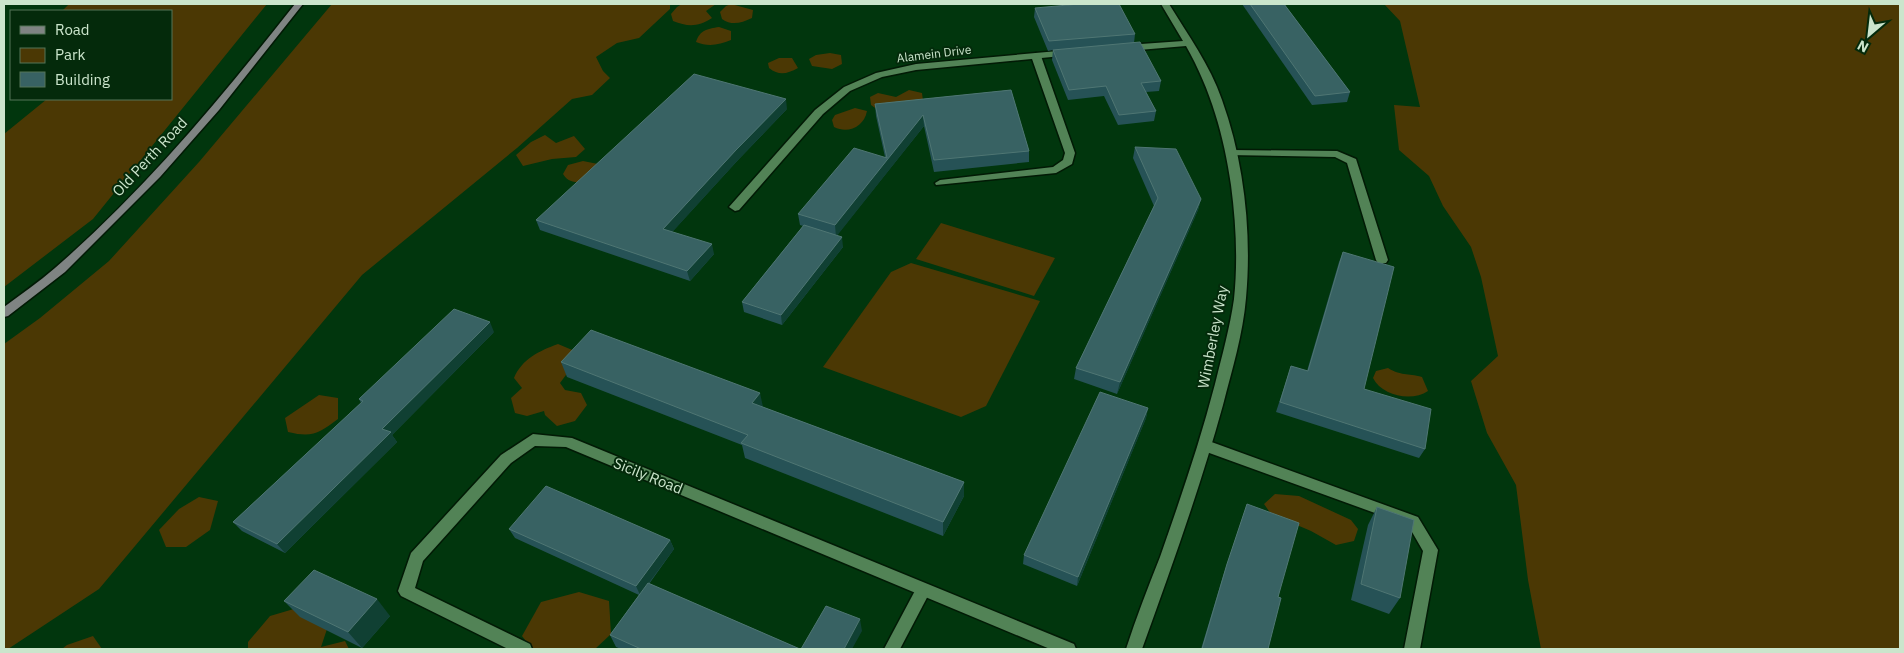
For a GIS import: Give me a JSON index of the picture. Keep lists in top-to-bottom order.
{
  "streets": {
    "main road": ["Old Perth Road"],
    "street": ["Alamein Drive", "Wimberley Way", "Sicily Road"]
  },
  "legend": ["Road", "Park", "Building"],
  "north": "bottom left"
}
